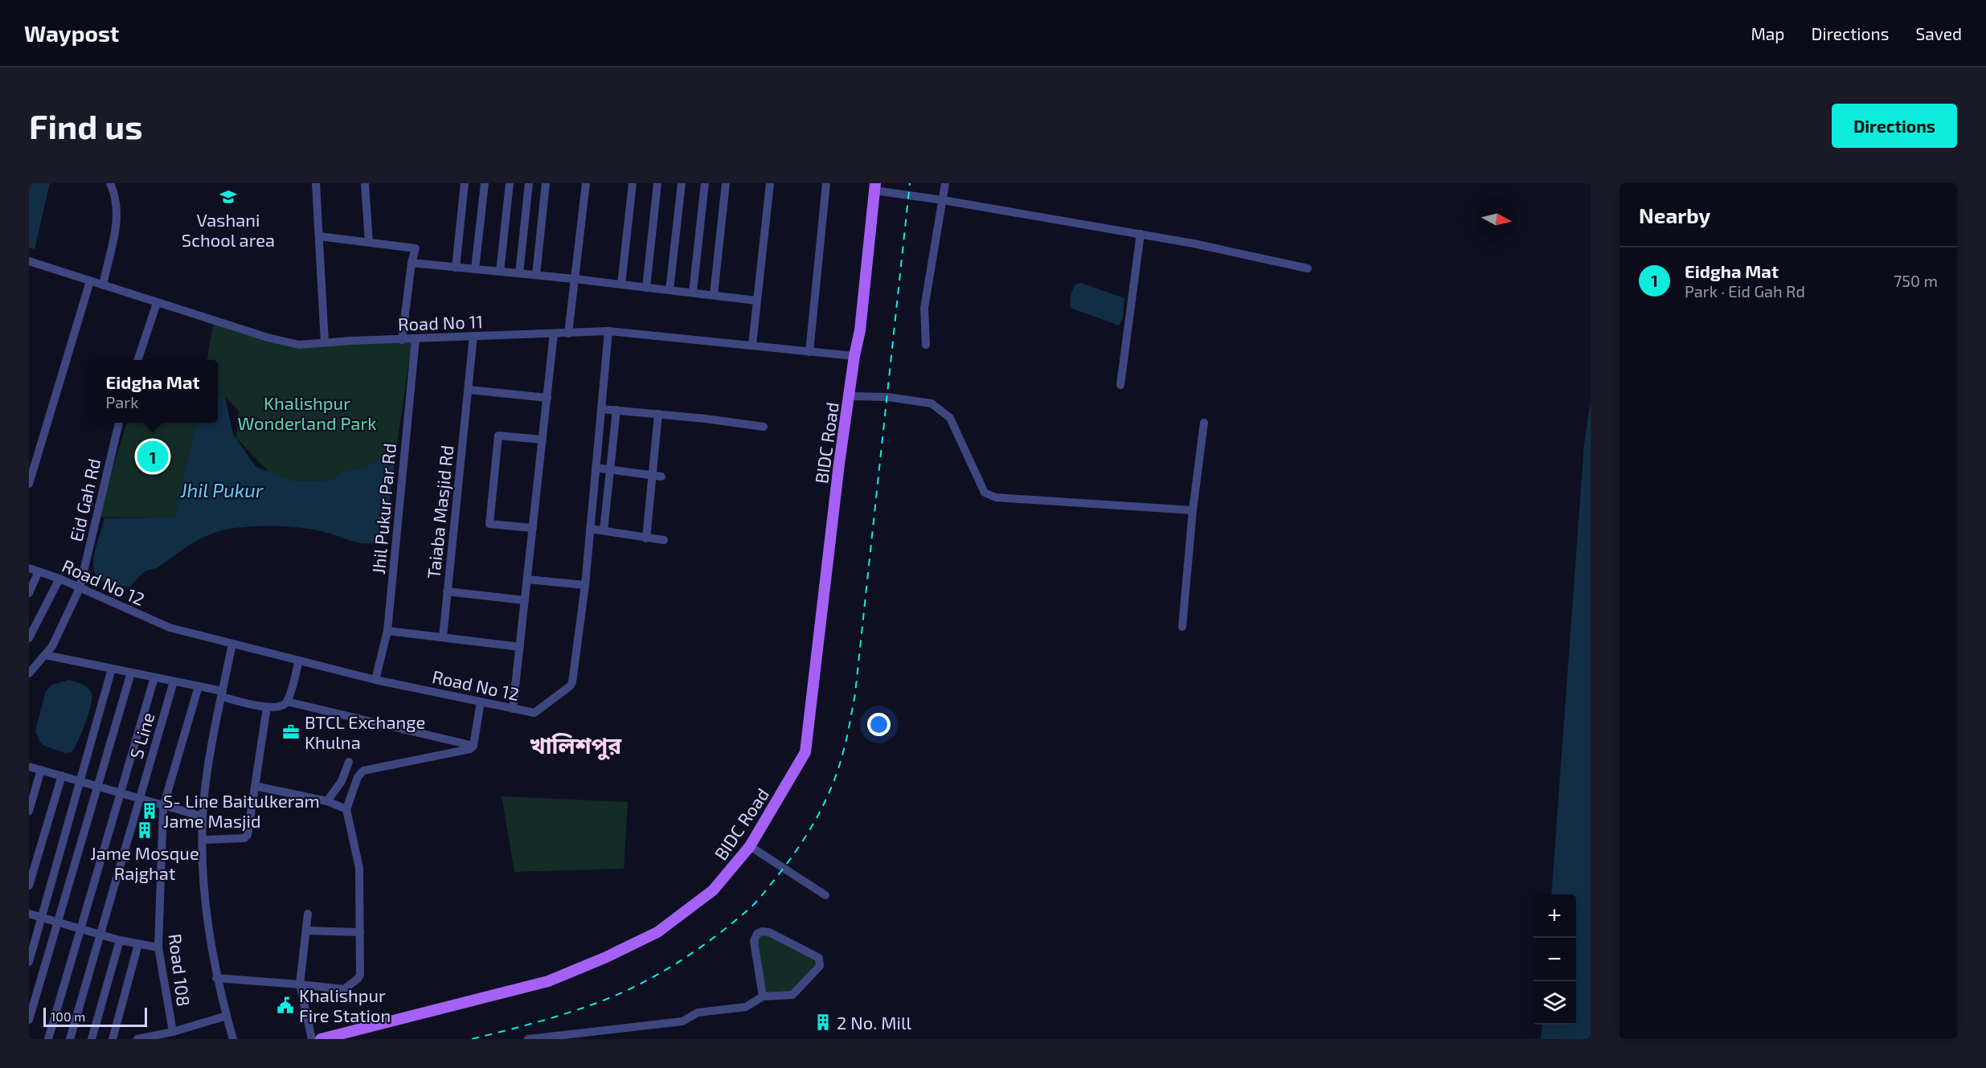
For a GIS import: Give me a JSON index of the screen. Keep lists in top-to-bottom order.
{
  "streets": {
    "main road": ["BIDC Road"],
    "street": [
      "Road No 11",
      "Eid Gah Rd",
      "Jhil Pukur Par Rd",
      "Taiaba Masjid Rd",
      "Road No 12",
      "S Line",
      "Road 108"
    ]
  },
  "crossings": [
    ["Road No 11", "BIDC Road"],
    ["Road No 11", "Jhil Pukur Par Rd"],
    ["Road No 11", "Taiaba Masjid Rd"],
    ["Road No 11", "Road No 12"],
    ["Eid Gah Rd", "Road No 12"],
    ["Jhil Pukur Par Rd", "Road No 12"]
  ],
  "districts": ["খালিশপুর"],
  "water": ["Jhil Pukur"],
  "parks": ["Khalishpur Wonderland Park"],
  "places": {
    "school or university": ["Vashani School area"],
    "office": ["BTCL Exchange Khulna"],
    "building": ["S- Line Baitulkeram Jame Masjid", "Jame Mosque Rajghat", "2 No. Mill"],
    "public building": ["Khalishpur Fire Station"]
  },
  "scale_bar": "100 m",
  "north": "right",
  "page": {
    "header": "Waypost",
    "nav": ["Map", "Directions", "Saved"],
    "buttons": "Directions",
    "title": "Find us",
    "heading": "Nearby",
    "list": [
      {
        "mark": "1",
        "name": "Eidgha Mat",
        "note": "Park · Eid Gah Rd",
        "value": "750 m"
      }
    ],
    "popup": ["Eidgha Mat", "Park"],
    "pins": "1",
    "map_buttons": ["+", "−"],
    "scale": "100 m"
  }
}
